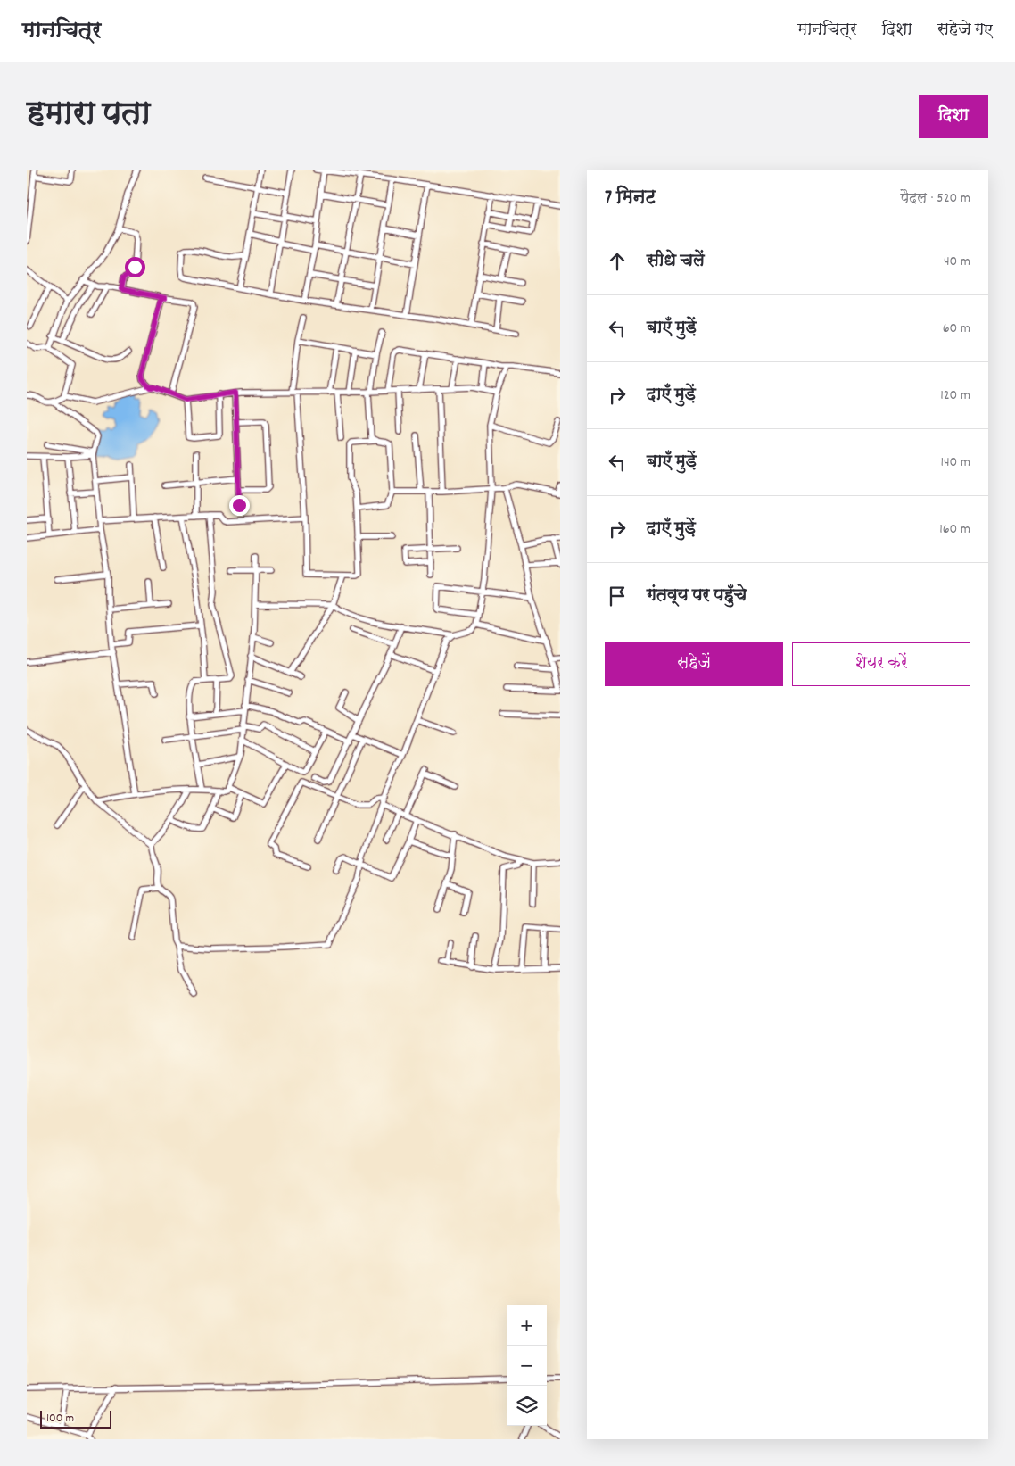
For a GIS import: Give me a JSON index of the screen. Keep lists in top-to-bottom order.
{
  "scale_bar": "100 m",
  "page": {
    "header": "मानचित्र",
    "nav": ["मानचित्र", "दिशा", "सहेजे गए"],
    "title": "हमारा पता",
    "buttons": [
      "दिशा",
      ["सहेजें", "शेयर करें"]
    ],
    "heading": ["7 मिनट", "पैदल · 520 m"],
    "list": [
      ["सीधे चलें", "40 m"],
      ["बाएँ मुड़ें", "60 m"],
      ["दाएँ मुड़ें", "120 m"],
      ["बाएँ मुड़ें", "140 m"],
      ["दाएँ मुड़ें", "160 m"],
      "गंतव्य पर पहुँचे"
    ],
    "map_buttons": ["+", "−"],
    "scale": "100 m"
  }
}
